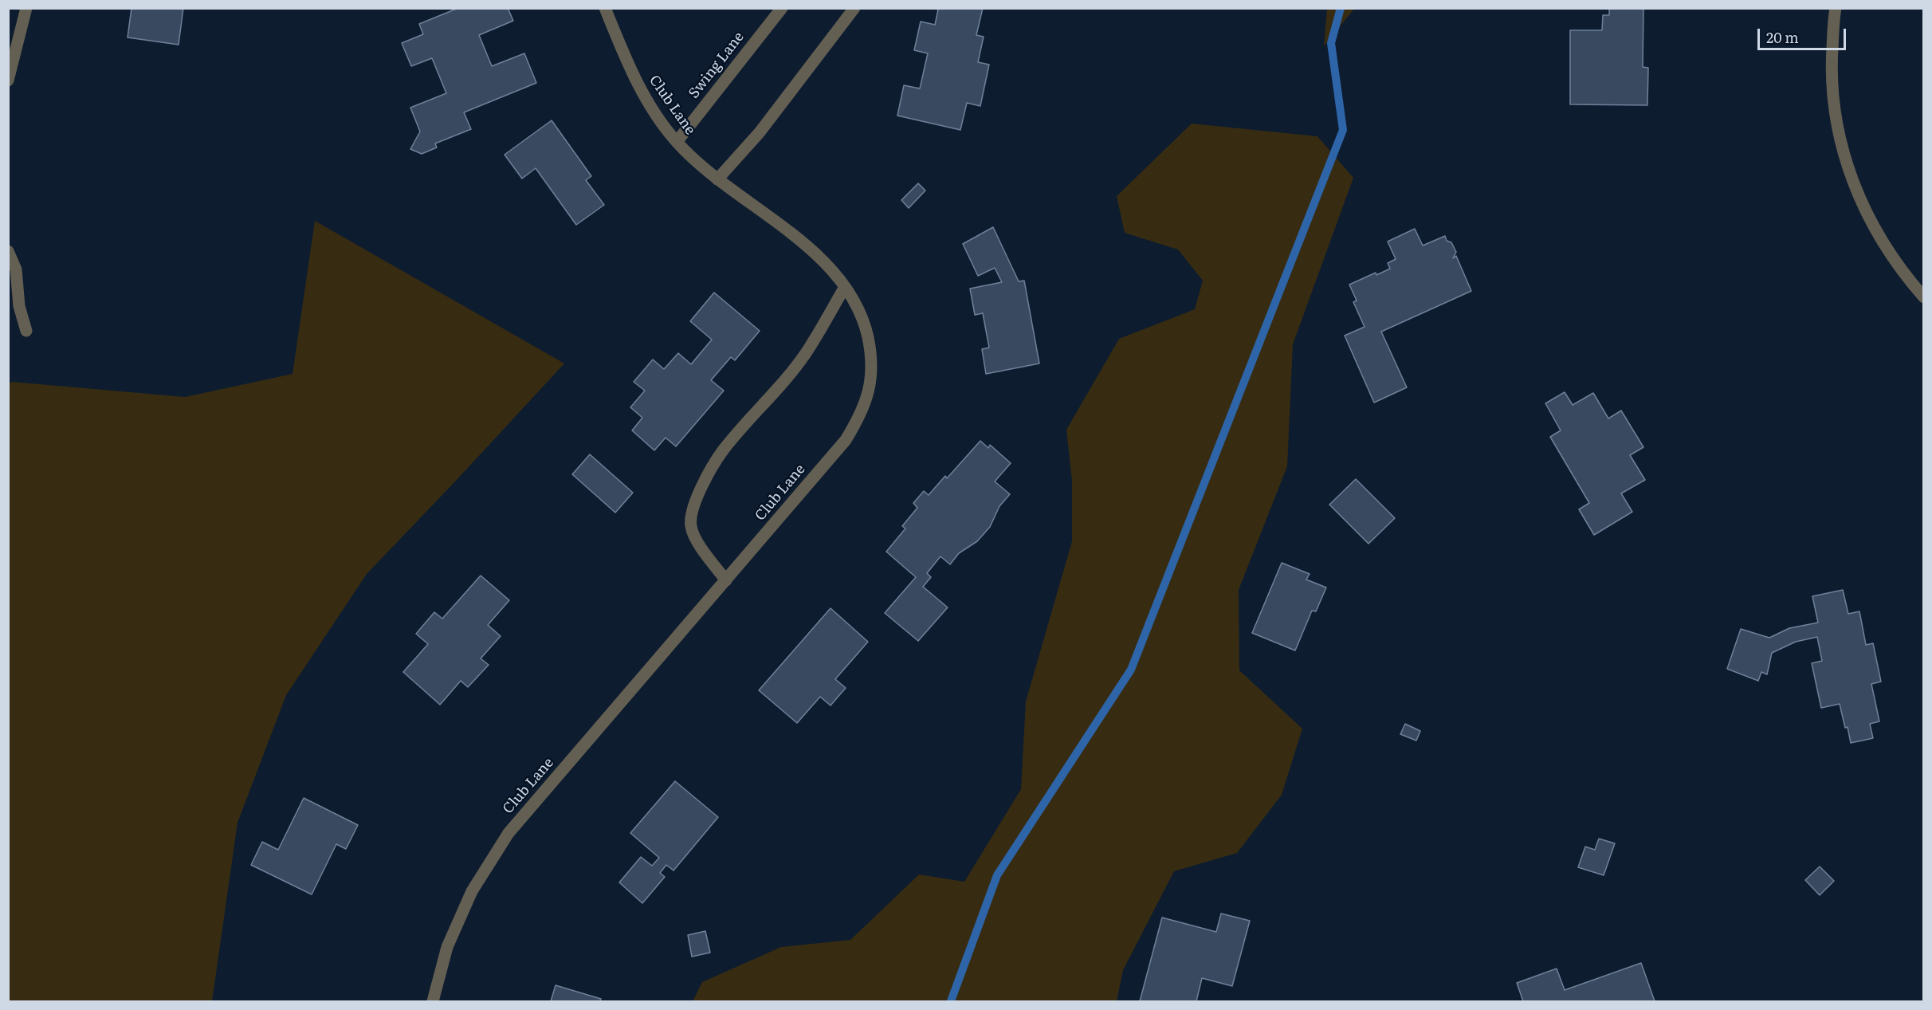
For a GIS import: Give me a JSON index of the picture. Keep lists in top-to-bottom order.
{
  "streets": {
    "street": ["Swing Lane", "Club Lane"]
  },
  "crossings": [
    ["Swing Lane", "Club Lane"]
  ],
  "scale_bar": "20 m"
}
